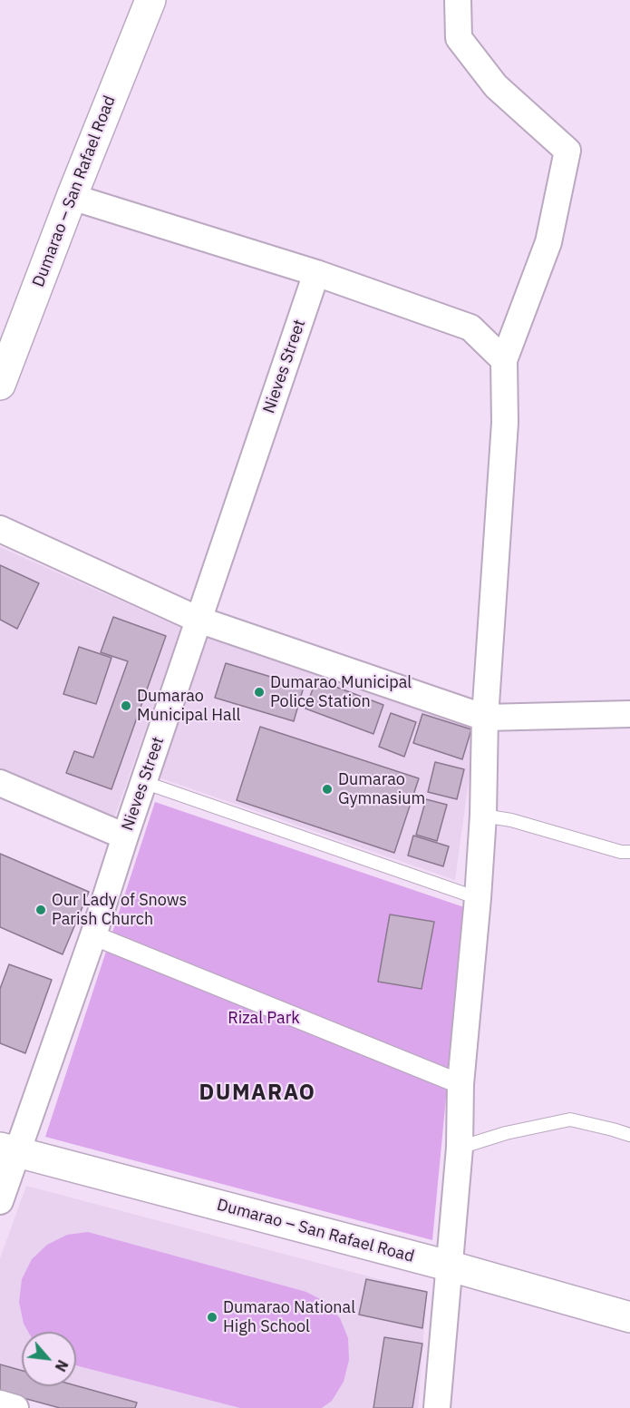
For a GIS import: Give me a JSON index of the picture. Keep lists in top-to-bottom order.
{
  "streets": {
    "main road": ["Dumarao – San Rafael Road"],
    "street": ["Nieves Street"]
  },
  "crossings": [
    ["Dumarao – San Rafael Road", "Nieves Street"]
  ],
  "districts": ["DUMARAO"],
  "parks": ["Rizal Park"],
  "places": [
    "Dumarao Municipal Police Station",
    "Dumarao Municipal Hall",
    "Dumarao Gymnasium",
    "Our Lady of Snows Parish Church",
    "Dumarao National High School"
  ],
  "north": "bottom right"
}
